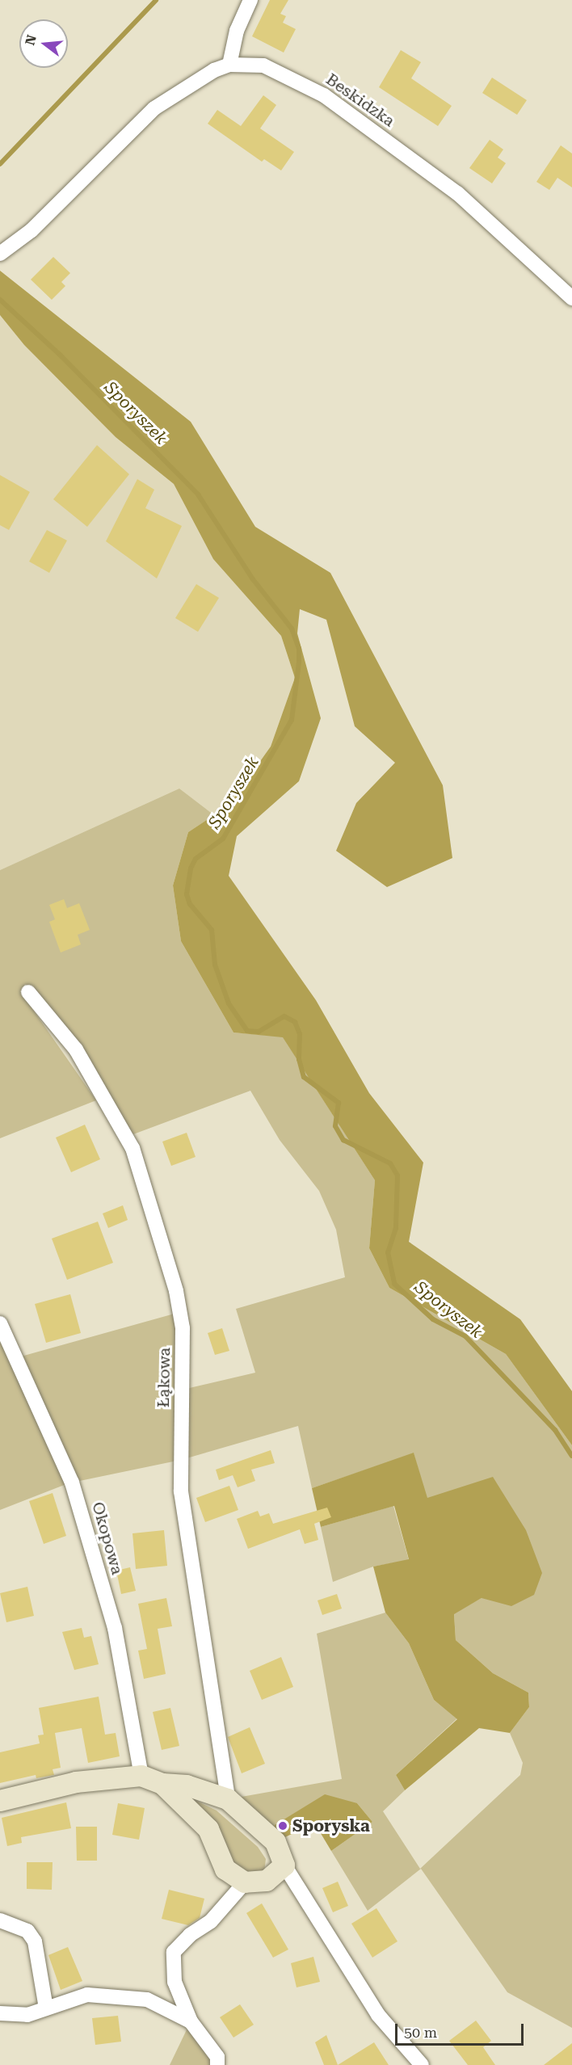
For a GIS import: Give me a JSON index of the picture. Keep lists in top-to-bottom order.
{
  "streets": {
    "street": ["Beskidzka", "Łąkowa", "Okopowa"]
  },
  "water": ["Sporyszek"],
  "places": ["Sporyska"],
  "scale_bar": "50 m",
  "north": "left"
}
